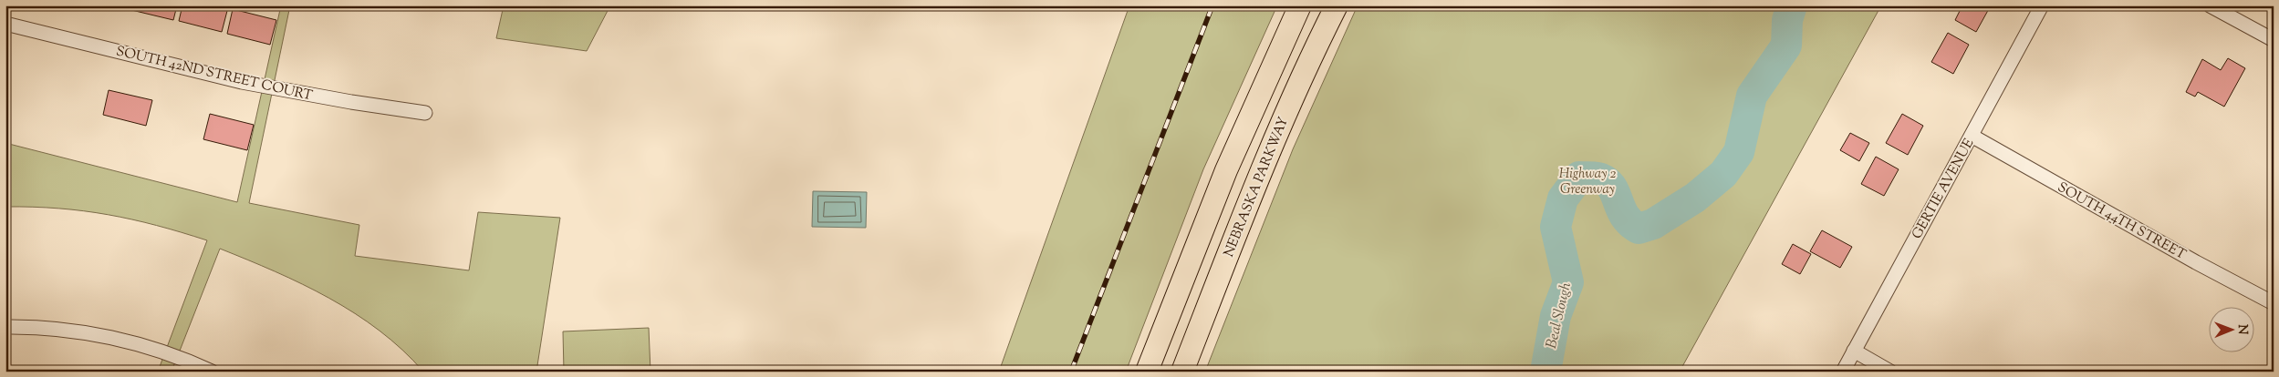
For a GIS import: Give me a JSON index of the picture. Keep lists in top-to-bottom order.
{
  "streets": {
    "main road": ["NEBRASKA PARKWAY"],
    "street": ["SOUTH 42ND STREET COURT", "GERTIE AVENUE", "SOUTH 44TH STREET"]
  },
  "crossings": [
    ["GERTIE AVENUE", "SOUTH 44TH STREET"]
  ],
  "water": ["Beal Slough"],
  "parks": ["Highway 2 Greenway"],
  "north": "right"
}
